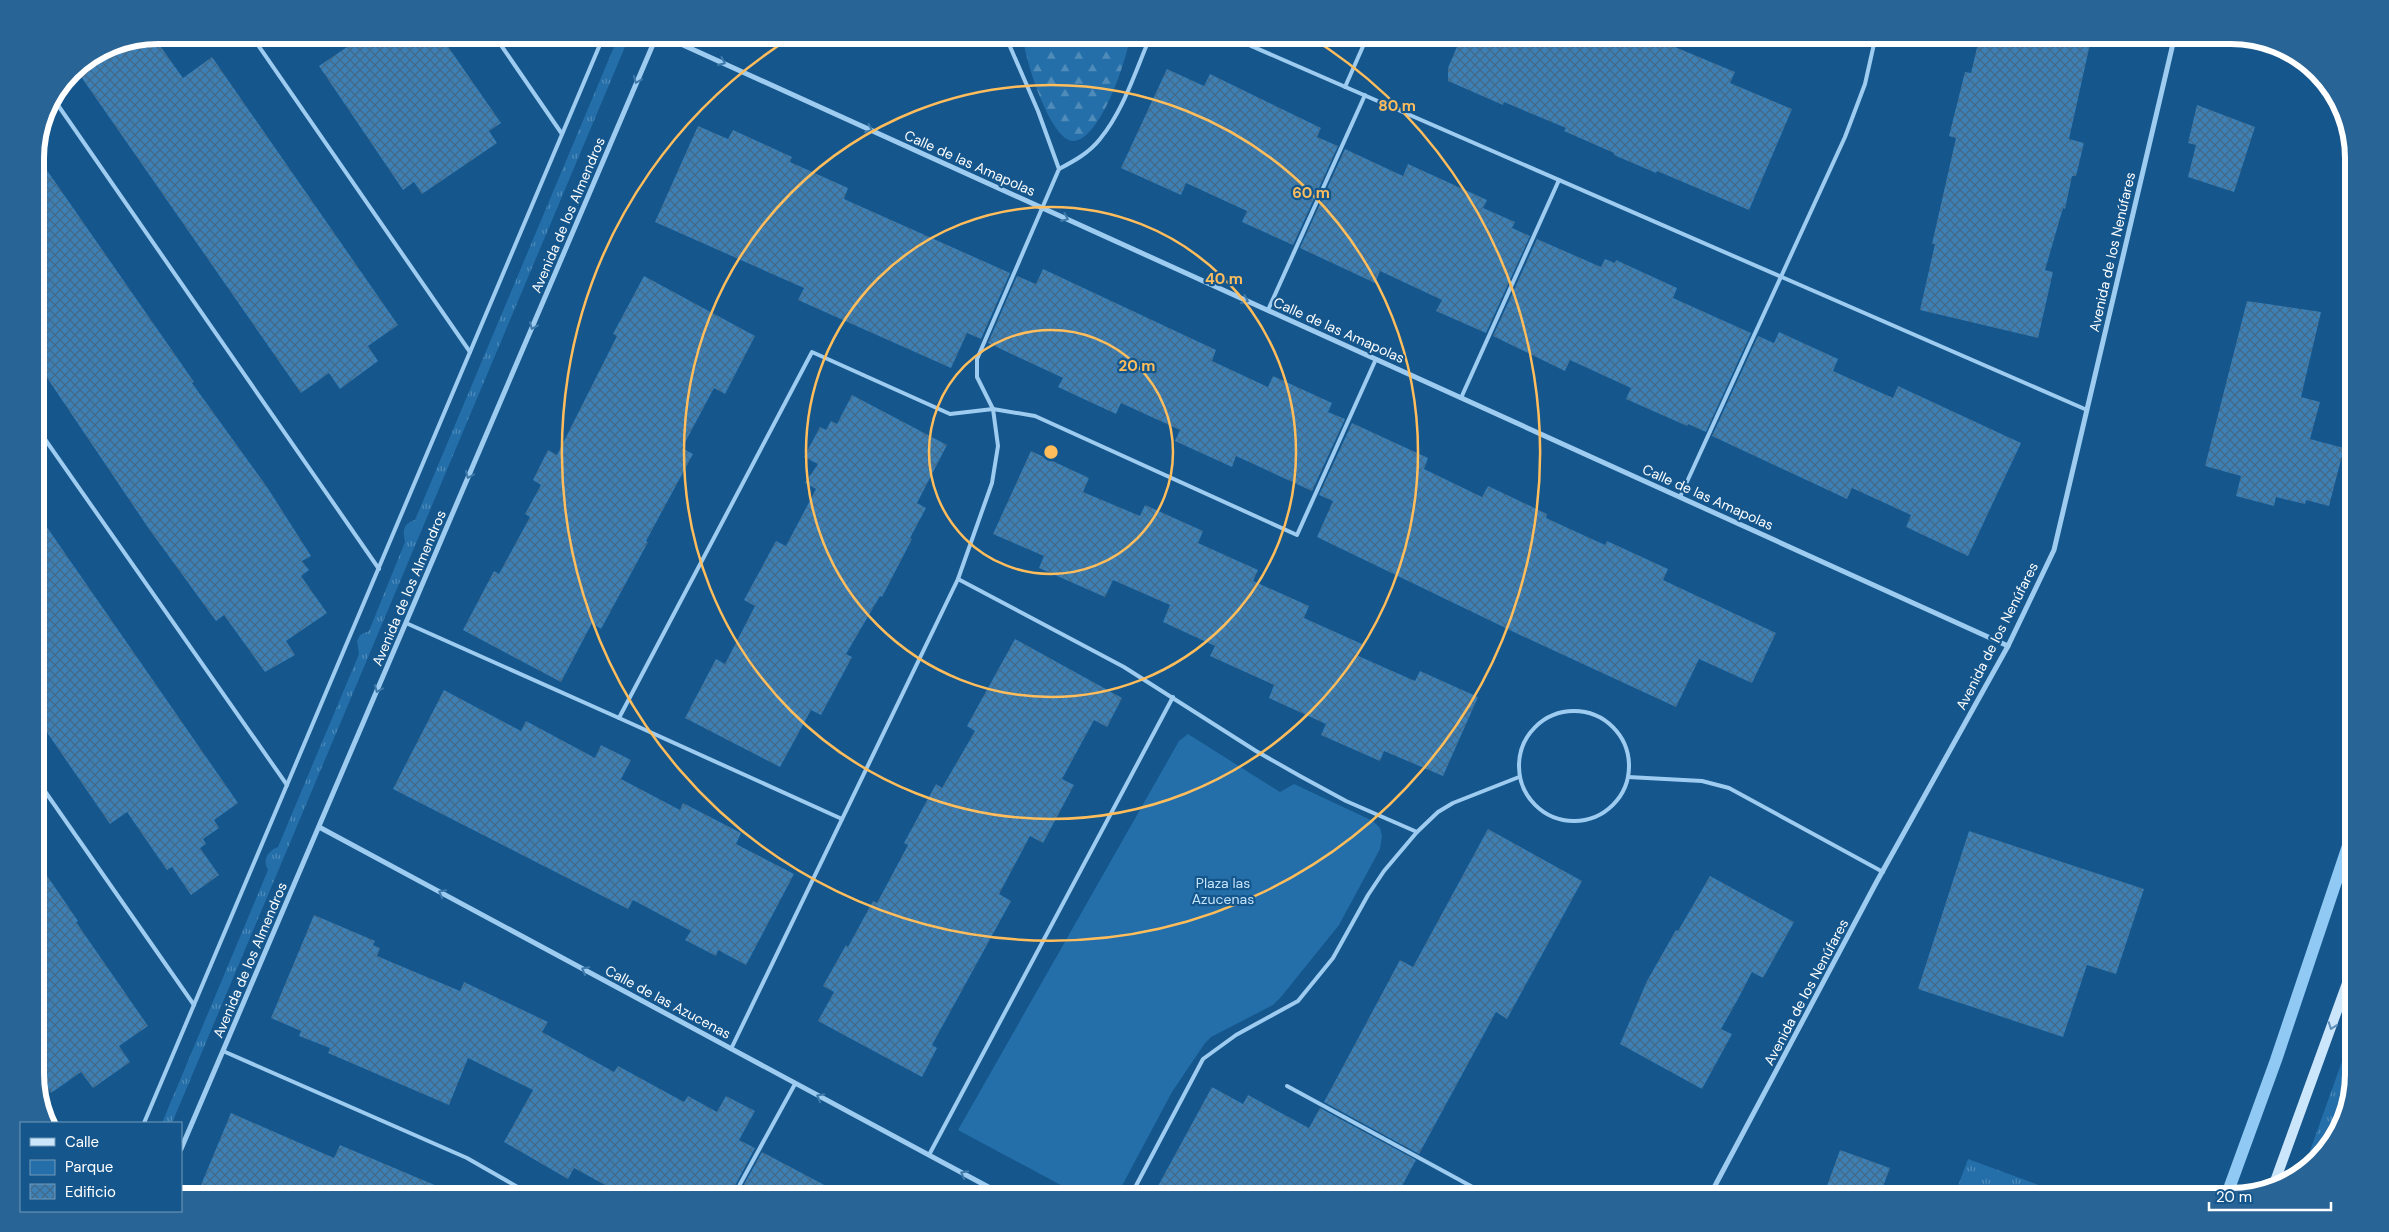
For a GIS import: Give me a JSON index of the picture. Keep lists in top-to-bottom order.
{
  "streets": {
    "street": [
      "Calle de las Amapolas",
      "Avenida de los Almendros",
      "Avenida de los Nenúfares",
      "Calle de las Azucenas"
    ]
  },
  "crossings": [
    ["Calle de las Amapolas", "Avenida de los Nenúfares"],
    ["Avenida de los Almendros", "Calle de las Azucenas"]
  ],
  "one_way": ["Calle de las Amapolas", "Avenida de los Almendros", "Calle de las Azucenas"],
  "parks": ["Plaza las Azucenas"],
  "legend": ["Calle", "Parque", "Edificio"],
  "scale_bar": "20 m",
  "rings": [
    "80 m",
    "60 m",
    "40 m",
    "20 m"
  ]
}
